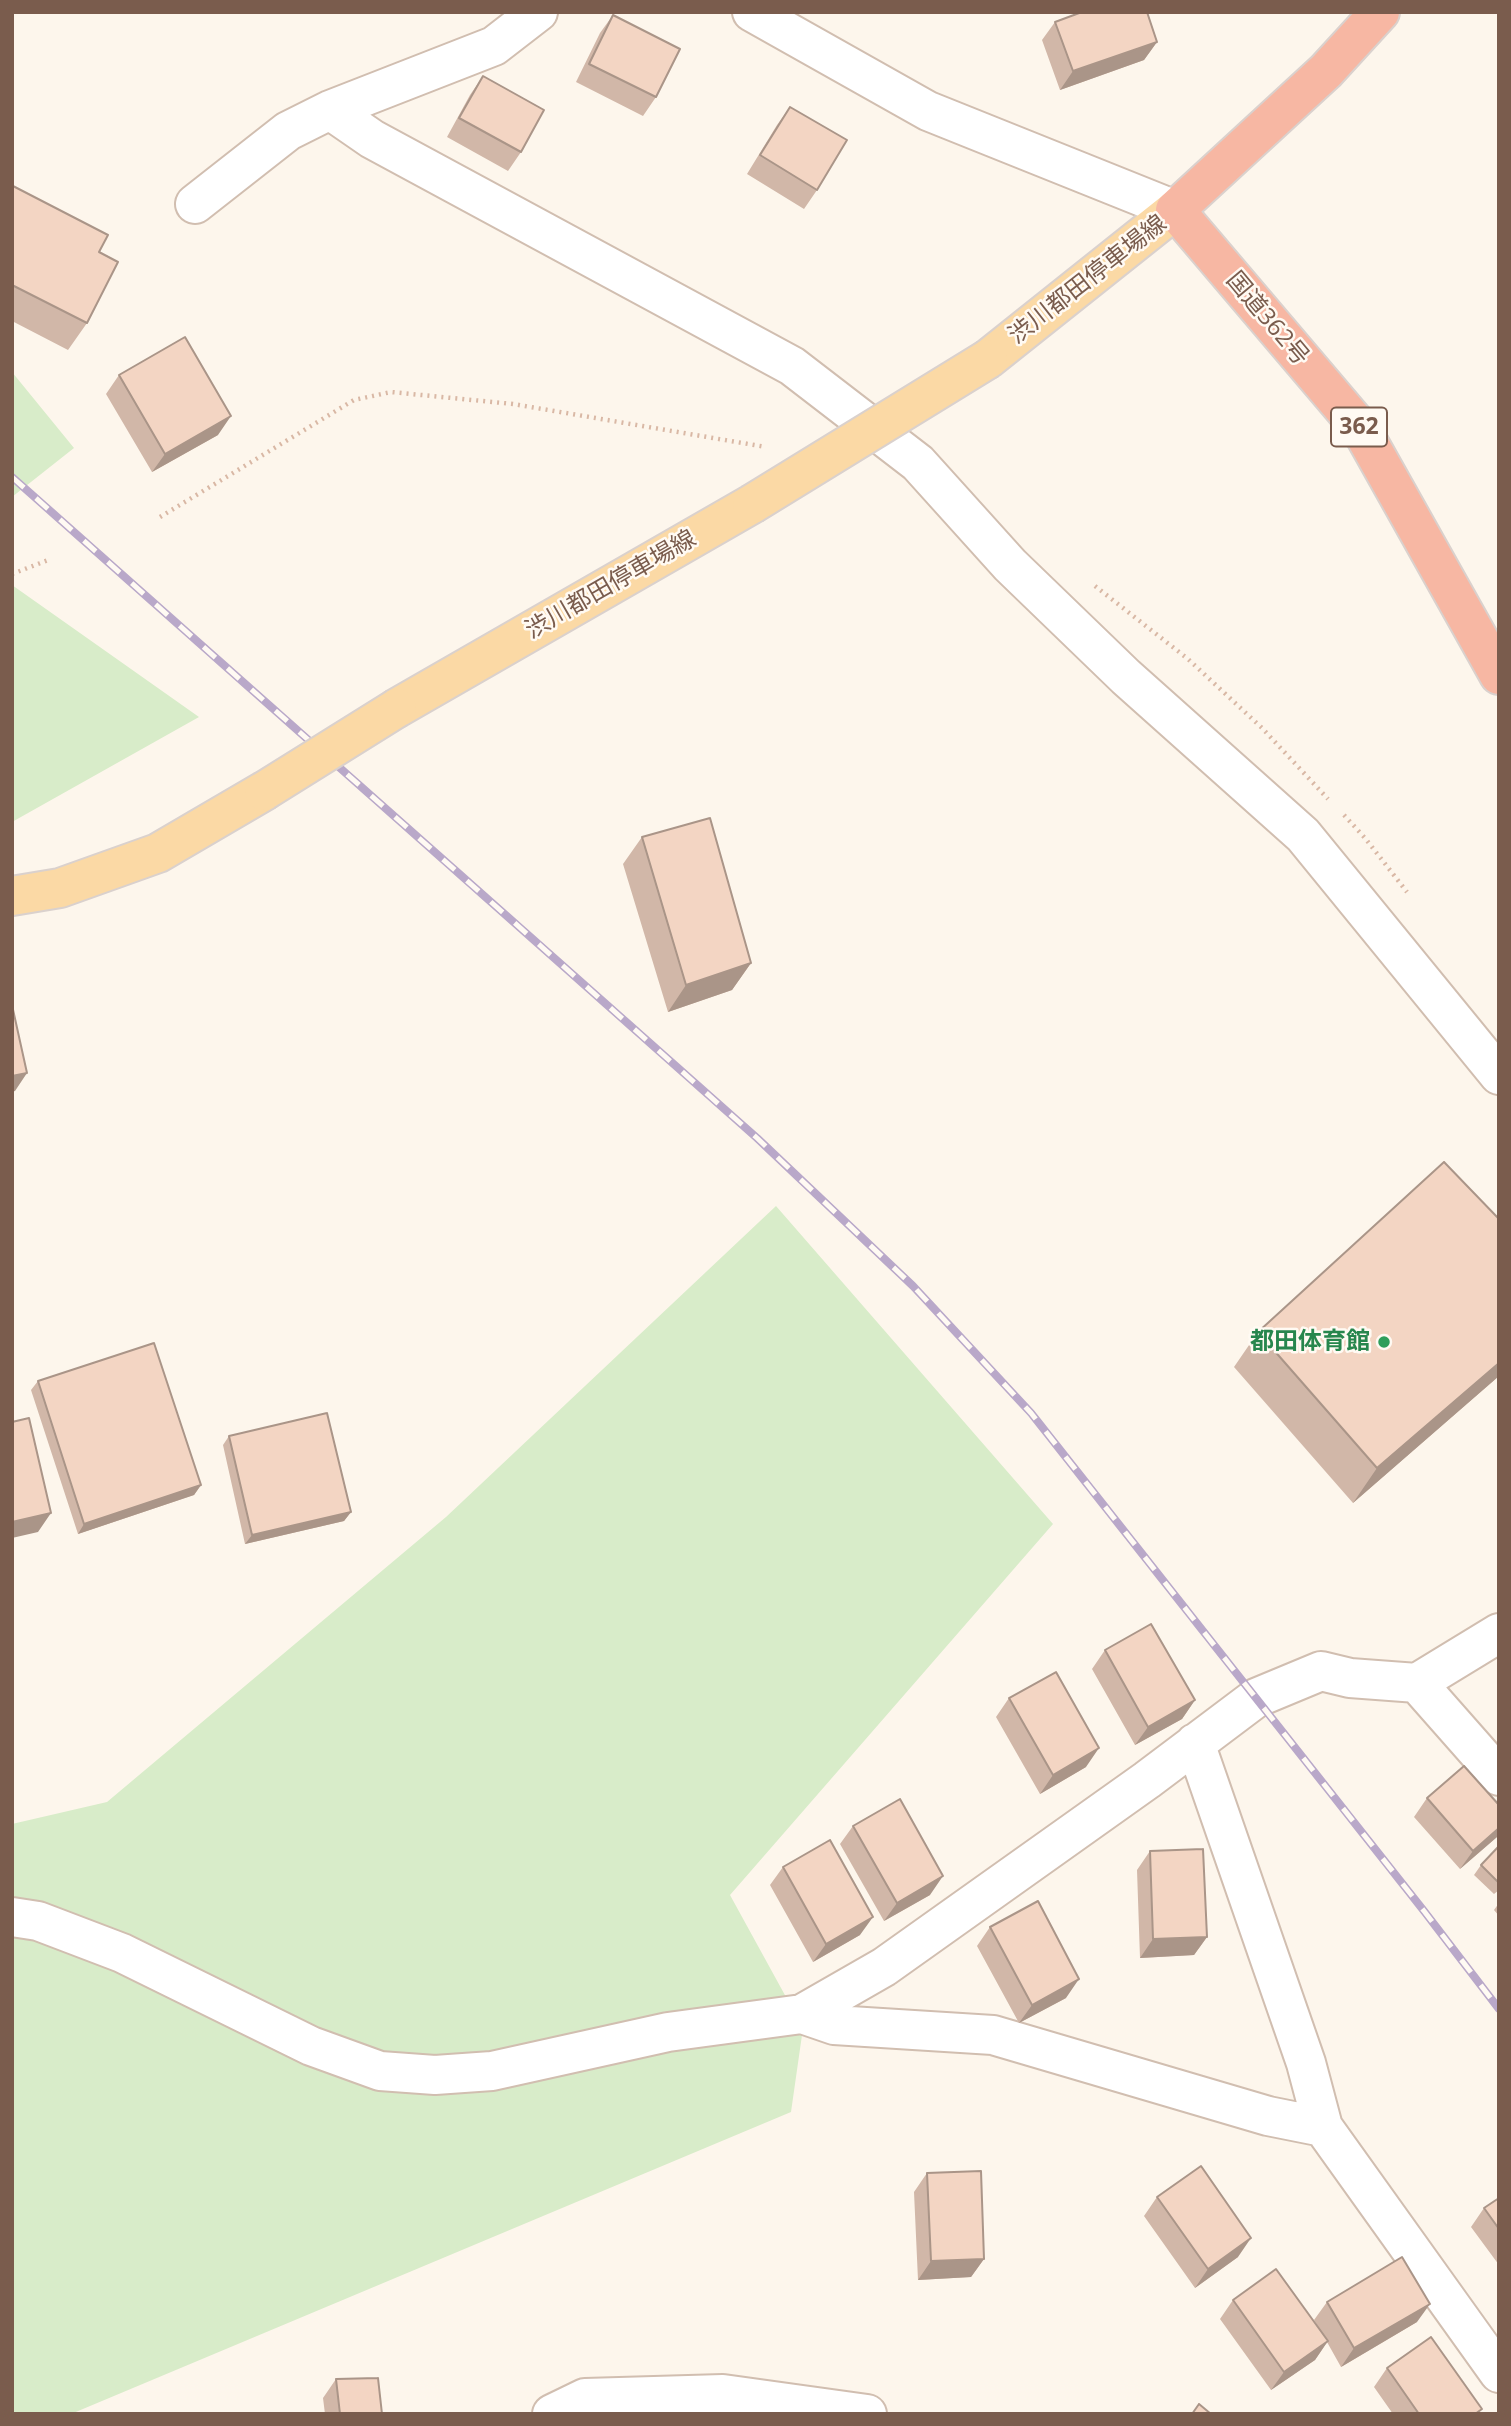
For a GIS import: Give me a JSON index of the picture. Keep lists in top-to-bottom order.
{
  "streets": {
    "highway": ["国道362号", "362"],
    "main road": ["渋川都田停車場線"]
  },
  "crossings": [
    ["渋川都田停車場線", "国道362号"]
  ],
  "places": ["都田体育館"]
}
